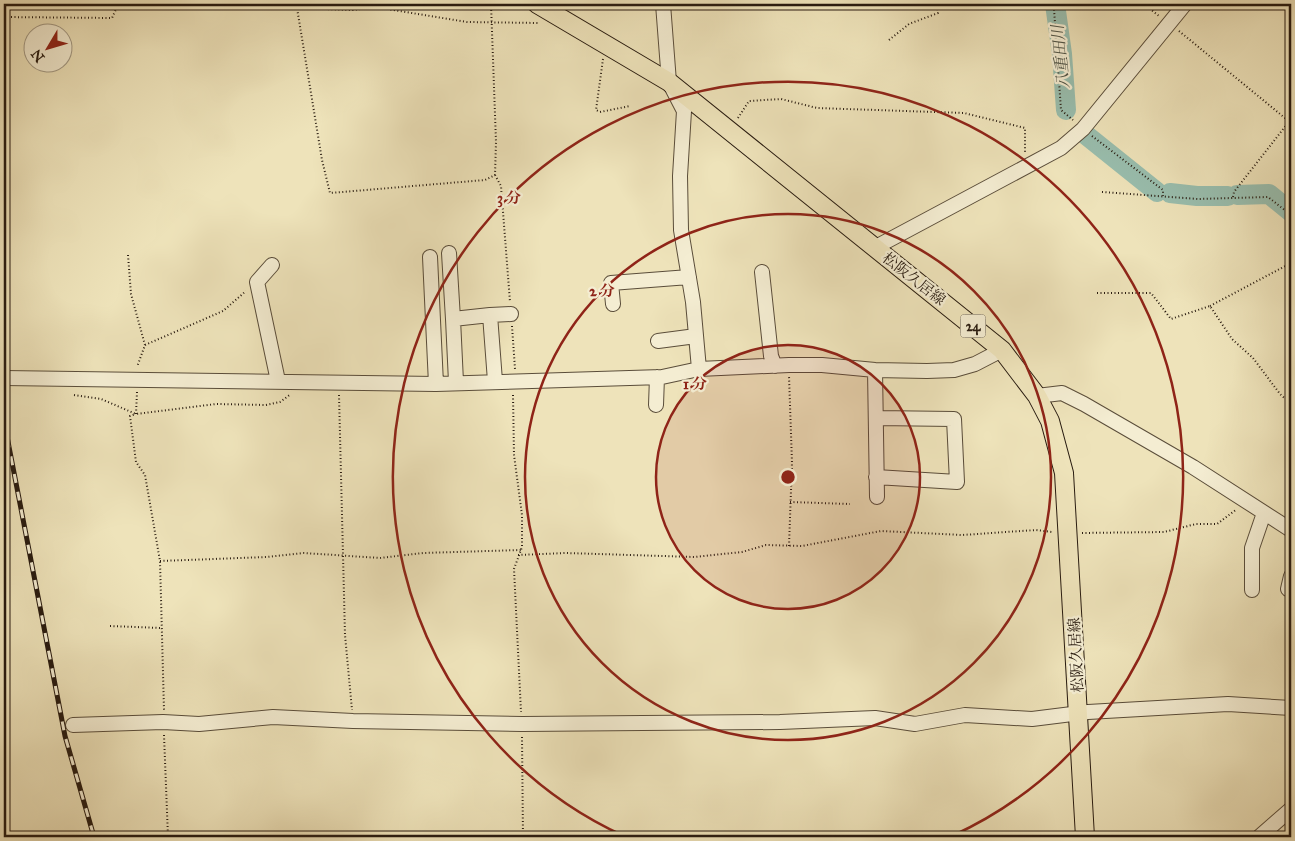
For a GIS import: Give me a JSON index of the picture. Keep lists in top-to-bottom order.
{
  "streets": {
    "main road": ["松阪久居線", "24"]
  },
  "water": ["八重田川"],
  "north": "bottom left",
  "rings": ["3 分", "2 分", "1 分"]
}
